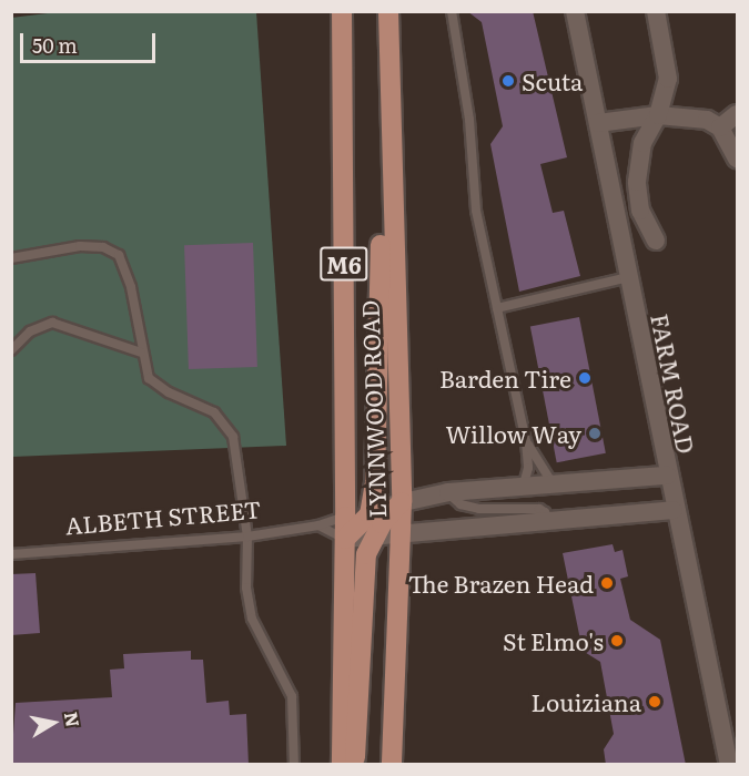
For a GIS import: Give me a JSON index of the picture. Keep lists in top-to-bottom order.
{
  "streets": {
    "main road": ["M6", "LYNNWOOD ROAD"],
    "street": ["FARM ROAD", "ALBETH STREET"]
  },
  "crossings": [
    ["FARM ROAD", "ALBETH STREET"],
    ["LYNNWOOD ROAD", "ALBETH STREET"]
  ],
  "places": [
    "Scuta",
    "Barden Tire",
    "Willow Way",
    "The Brazen Head",
    "St Elmo's",
    "Louiziana"
  ],
  "scale_bar": "50 m",
  "north": "right"
}
